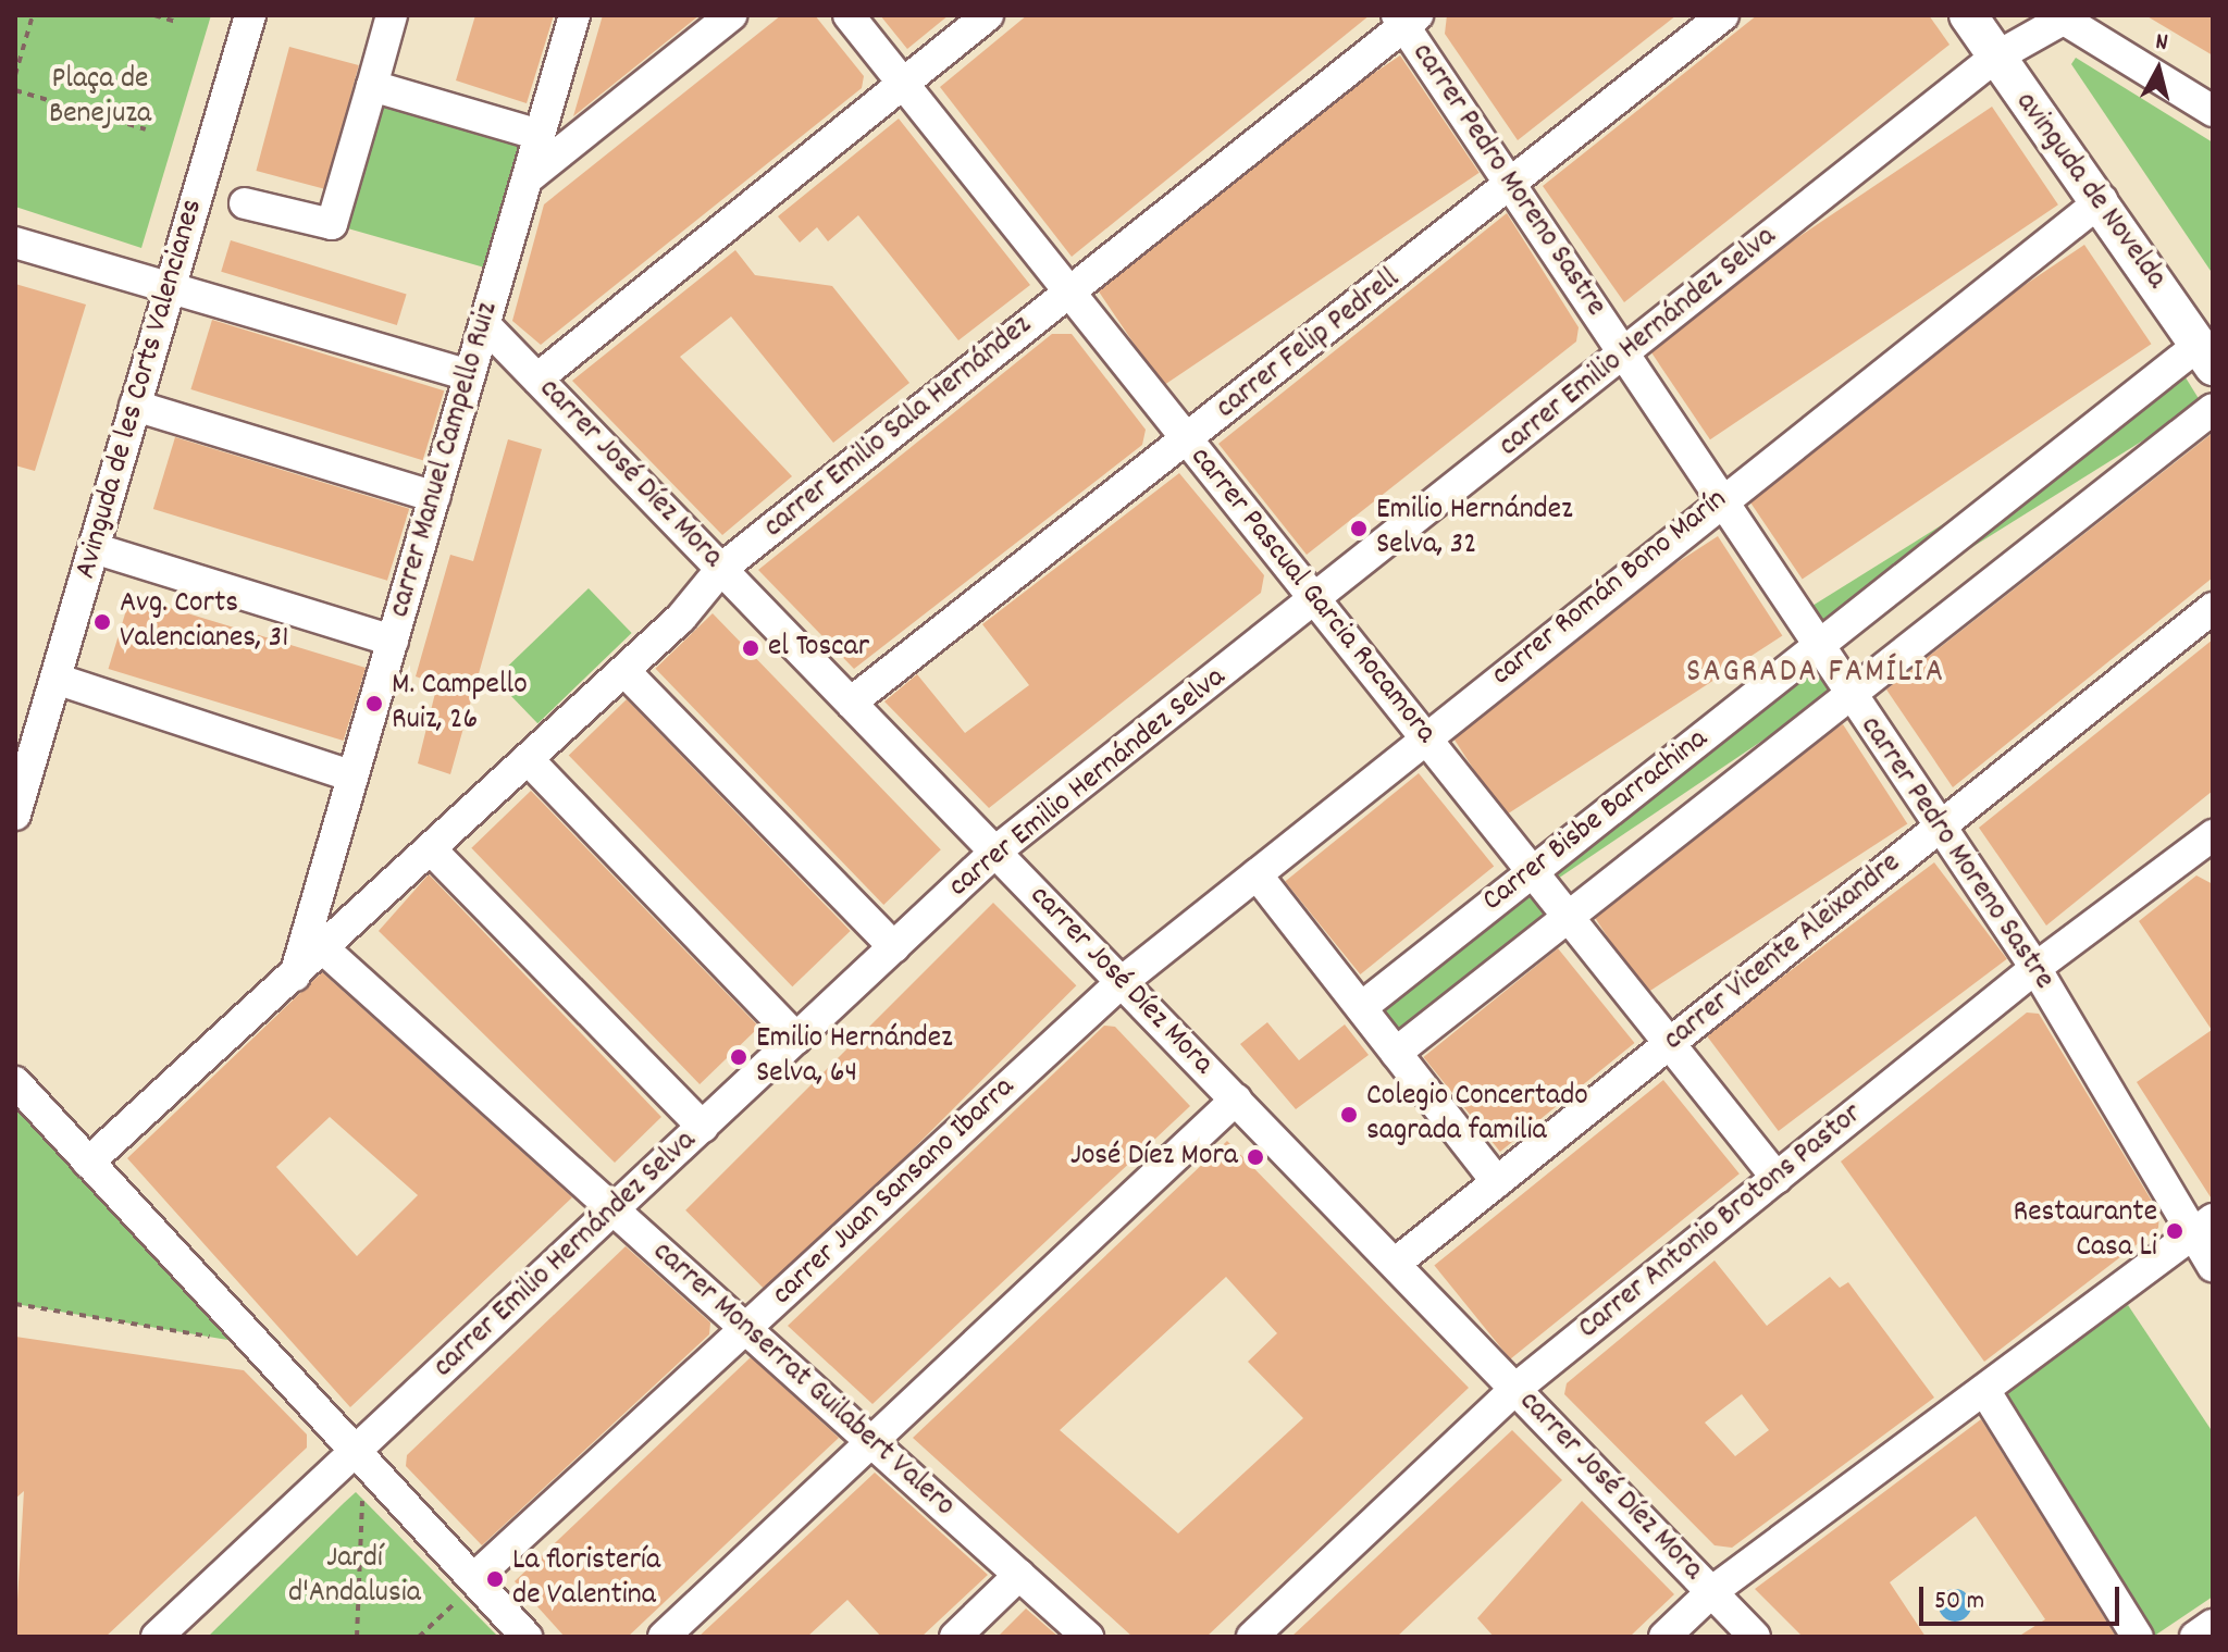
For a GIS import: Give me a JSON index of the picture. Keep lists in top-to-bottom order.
{
  "streets": {
    "main road": ["avinguda de Novelda"],
    "street": [
      "carrer Pedro Moreno Sastre",
      "carrer Emilio Hernández Selva",
      "carrer Felip Pedrell",
      "Avinguda de les Corts Valencianes",
      "carrer Emilio Sala Hernández",
      "carrer Manuel Campello Ruiz",
      "carrer José Díez Mora",
      "carrer Román Bono Marín",
      "carrer Pascual Garcia Rocamora",
      "Carrer Bisbe Barrachina",
      "carrer Vicente Aleixandre",
      "carrer Juan Sansano Ibarra",
      "Carrer Antonio Brotons Pastor",
      "carrer Monserrat Guilabert Valero"
    ]
  },
  "crossings": [
    ["carrer Pedro Moreno Sastre", "carrer Emilio Hernández Selva"],
    ["carrer Pedro Moreno Sastre", "carrer Felip Pedrell"],
    ["carrer Pedro Moreno Sastre", "carrer Emilio Sala Hernández"],
    ["carrer Pedro Moreno Sastre", "carrer Román Bono Marín"],
    ["carrer Pedro Moreno Sastre", "Carrer Bisbe Barrachina"],
    ["carrer Pedro Moreno Sastre", "carrer Vicente Aleixandre"],
    ["carrer Pedro Moreno Sastre", "Carrer Antonio Brotons Pastor"],
    ["avinguda de Novelda", "carrer Emilio Hernández Selva"],
    ["avinguda de Novelda", "carrer Román Bono Marín"],
    ["avinguda de Novelda", "Carrer Bisbe Barrachina"],
    ["carrer Emilio Hernández Selva", "carrer José Díez Mora"],
    ["carrer Emilio Hernández Selva", "carrer Pascual Garcia Rocamora"],
    ["carrer Emilio Hernández Selva", "carrer Monserrat Guilabert Valero"],
    ["carrer Felip Pedrell", "carrer José Díez Mora"],
    ["carrer Felip Pedrell", "carrer Pascual Garcia Rocamora"],
    ["carrer Emilio Sala Hernández", "carrer Manuel Campello Ruiz"],
    ["carrer Emilio Sala Hernández", "carrer José Díez Mora"],
    ["carrer Emilio Sala Hernández", "carrer Pascual Garcia Rocamora"],
    ["carrer Emilio Sala Hernández", "carrer Monserrat Guilabert Valero"],
    ["carrer Manuel Campello Ruiz", "carrer José Díez Mora"],
    ["carrer José Díez Mora", "carrer Román Bono Marín"],
    ["carrer José Díez Mora", "carrer Vicente Aleixandre"],
    ["carrer José Díez Mora", "carrer Juan Sansano Ibarra"],
    ["carrer José Díez Mora", "Carrer Antonio Brotons Pastor"],
    ["carrer Román Bono Marín", "carrer Pascual Garcia Rocamora"],
    ["carrer Román Bono Marín", "carrer Juan Sansano Ibarra"],
    ["carrer Pascual Garcia Rocamora", "Carrer Bisbe Barrachina"],
    ["carrer Pascual Garcia Rocamora", "carrer Vicente Aleixandre"],
    ["carrer Pascual Garcia Rocamora", "Carrer Antonio Brotons Pastor"],
    ["carrer Juan Sansano Ibarra", "carrer Monserrat Guilabert Valero"]
  ],
  "districts": ["SAGRADA FAMÍLIA"],
  "parks": ["Plaça de Benejuza", "Jardí d'Andalusia"],
  "places": [
    "Emilio Hernández Selva, 32",
    "Avg. Corts Valencianes, 31",
    "el Toscar",
    "M. Campello Ruiz, 26",
    "Emilio Hernández Selva, 64",
    "Colegio Concertado sagrada familia",
    "José Díez Mora",
    "Restaurante Casa Li",
    "La floristería de Valentina"
  ],
  "scale_bar": "50 m",
  "north": "top"
}
